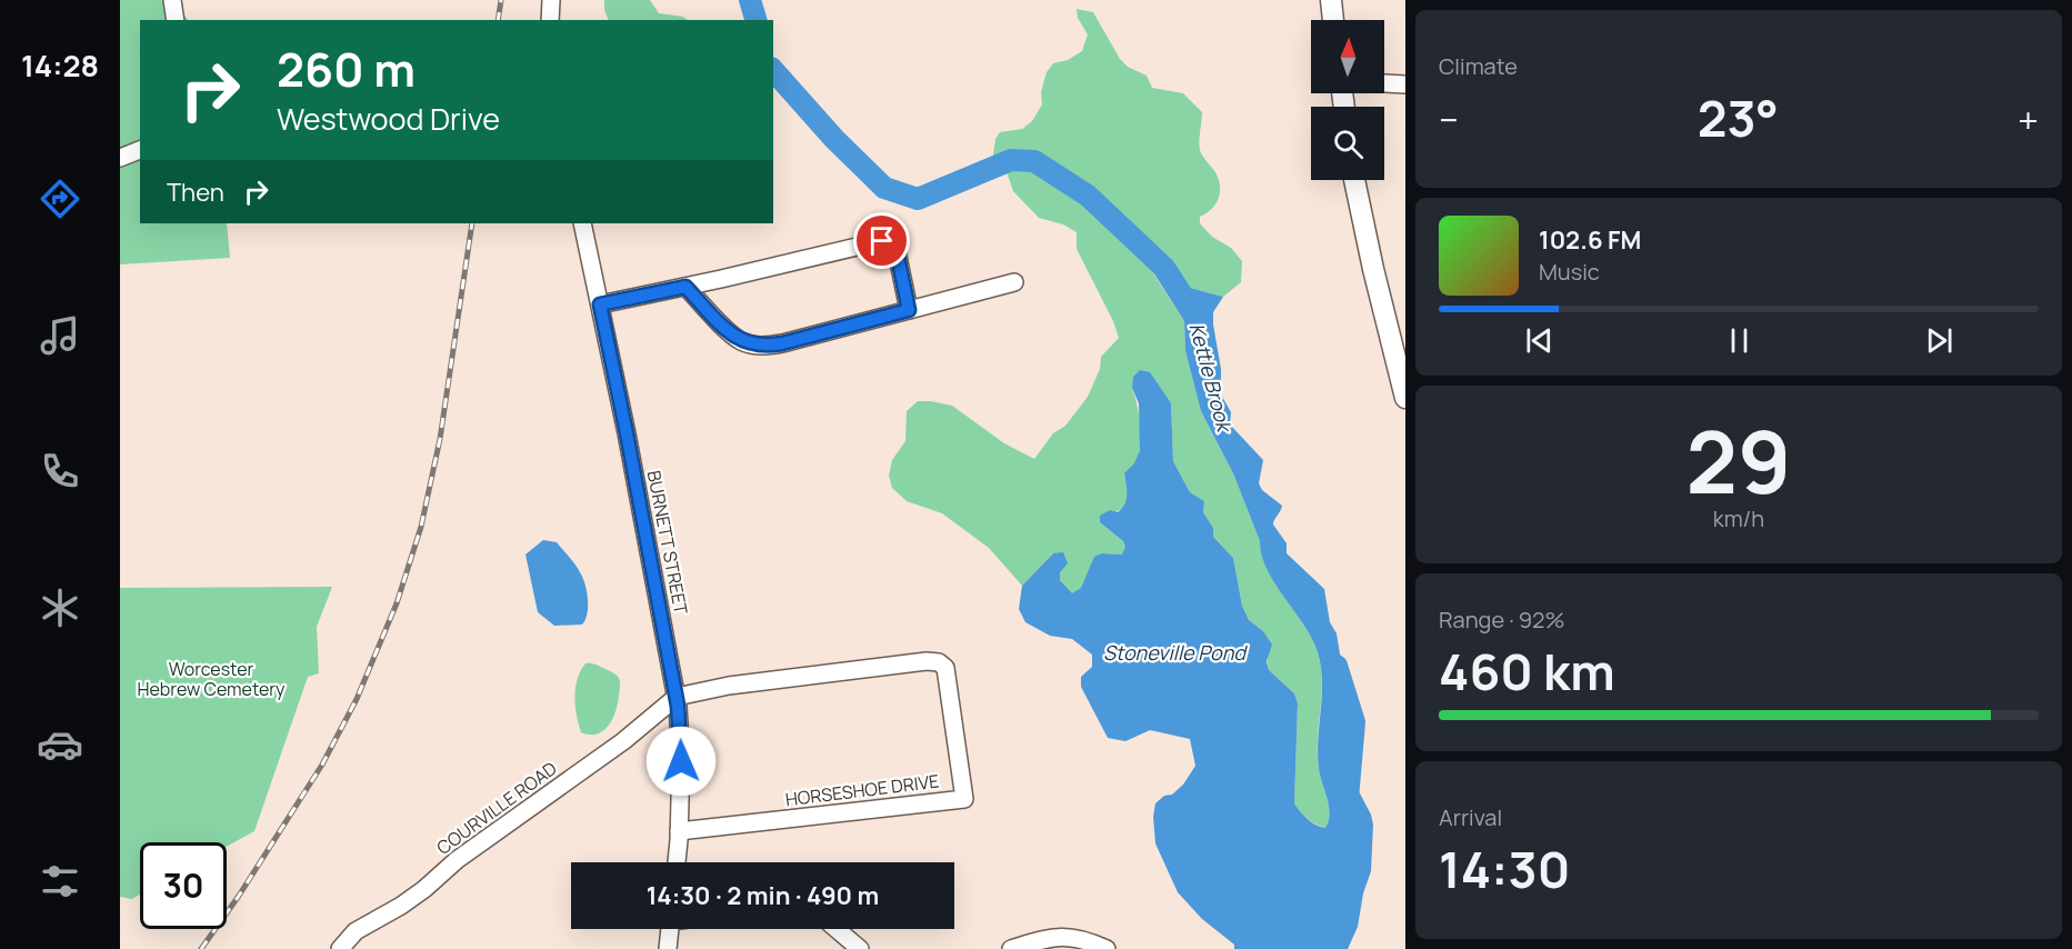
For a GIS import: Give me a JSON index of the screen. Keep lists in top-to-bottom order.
{
  "streets": {
    "street": ["BURNETT STREET", "HORSESHOE DRIVE", "COURVILLE ROAD"]
  },
  "crossings": [
    ["BURNETT STREET", "HORSESHOE DRIVE"],
    ["BURNETT STREET", "COURVILLE ROAD"],
    ["HORSESHOE DRIVE", "COURVILLE ROAD"]
  ],
  "water": ["Kettle Brook", "Stoneville Pond"],
  "parks": ["Worcester Hebrew Cemetery"],
  "north": "top",
  "page": {
    "tabs": "14:28",
    "tile": [
      "Climate",
      ["29", "km/h"],
      ["Range · 92%", "460 km"],
      ["Arrival", "14:30"]
    ],
    "turn": ["260 m", "Westwood Drive"],
    "heat": ["−", "23°", "+"],
    "then": "Then",
    "song": ["102.6 FM", "Music"],
    "limit": "30",
    "trip": "14:30 · 2 min · 490 m"
  }
}
